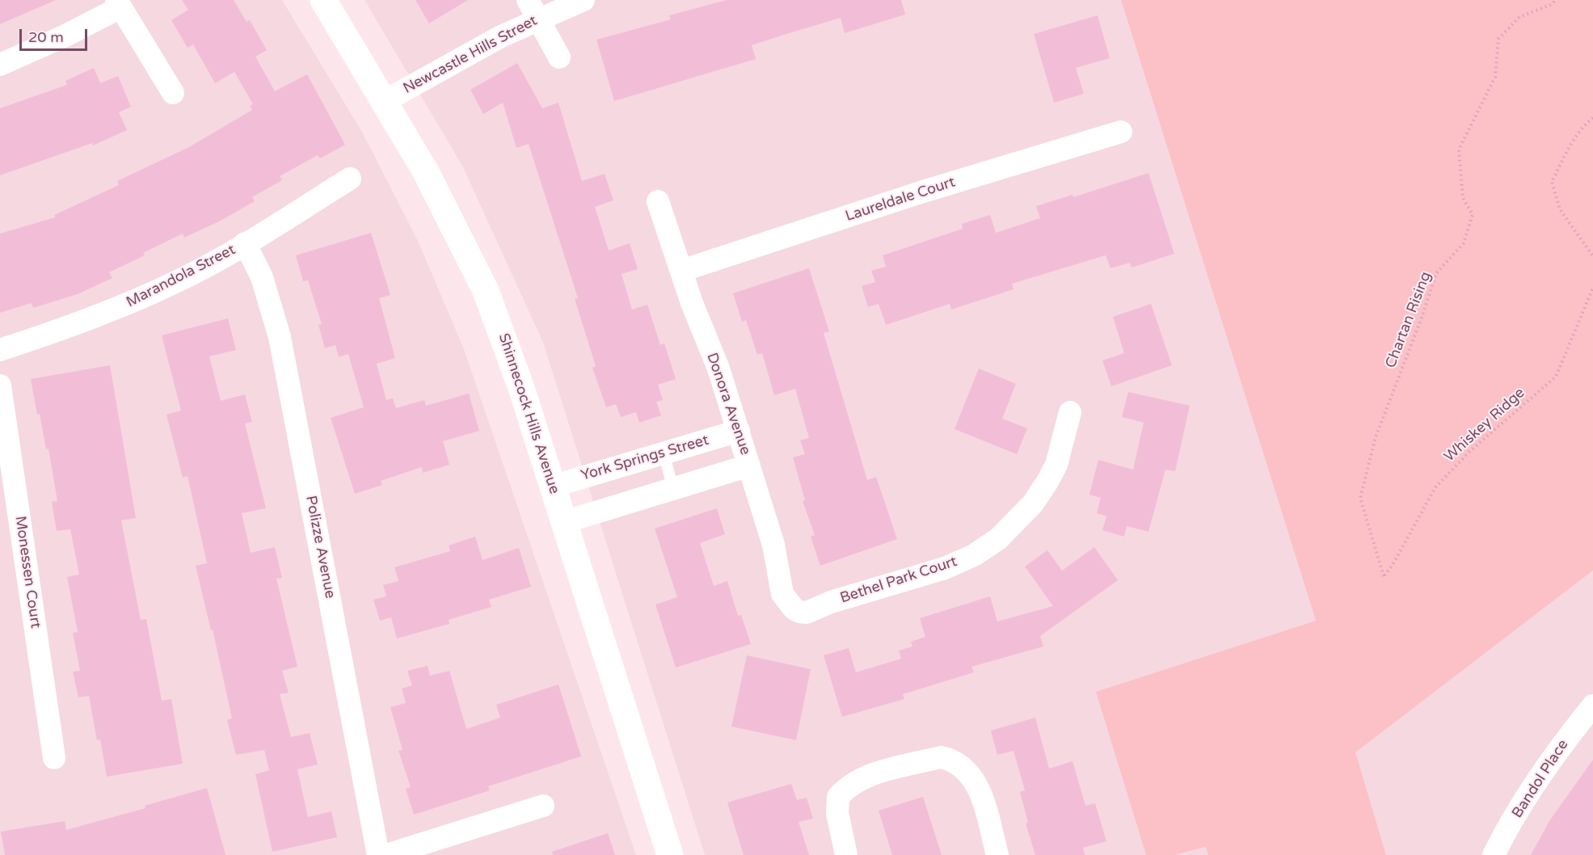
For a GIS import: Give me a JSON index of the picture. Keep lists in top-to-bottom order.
{
  "streets": {
    "street": [
      "Newcastle Hills Street",
      "Laureldale Court",
      "Marandola Street",
      "Donora Avenue",
      "Shinnecock Hills Avenue",
      "York Springs Street",
      "Polizze Avenue",
      "Monessen Court",
      "Bethel Park Court",
      "Bandol Place"
    ],
    "path": ["Chartan Rising", "Whiskey Ridge"]
  },
  "crossings": [
    ["Newcastle Hills Street", "Shinnecock Hills Avenue"],
    ["Laureldale Court", "Donora Avenue"],
    ["Marandola Street", "Polizze Avenue"],
    ["Chartan Rising", "Whiskey Ridge"],
    ["Donora Avenue", "York Springs Street"],
    ["Donora Avenue", "Bethel Park Court"],
    ["Shinnecock Hills Avenue", "York Springs Street"]
  ],
  "scale_bar": "20 m"
}
